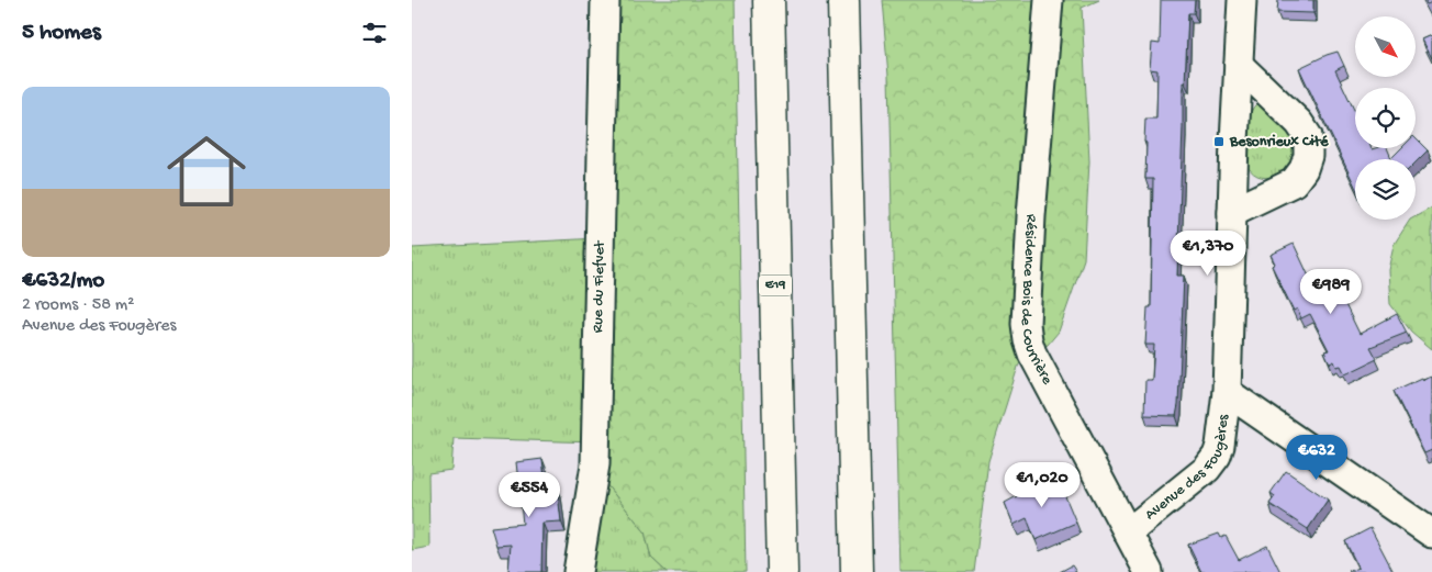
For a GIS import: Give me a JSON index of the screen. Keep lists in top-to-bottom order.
{
  "streets": {
    "highway": ["E19"],
    "street": ["Rue du Fiefvet", "Résidence Bois de Courrière", "Avenue des Fougères"]
  },
  "crossings": [
    ["Résidence Bois de Courrière", "Avenue des Fougères"]
  ],
  "places": {
    "transit": ["Besonrieux Cité"]
  },
  "north": "bottom right",
  "page": {
    "heading": "5 homes",
    "list": [
      {
        "name": "€632/mo",
        "note": "2 rooms · 58 m² · Avenue des Fougères"
      }
    ],
    "price": [
      "€1,370",
      "€989",
      "€632",
      "€1,020",
      "€554"
    ]
  }
}
